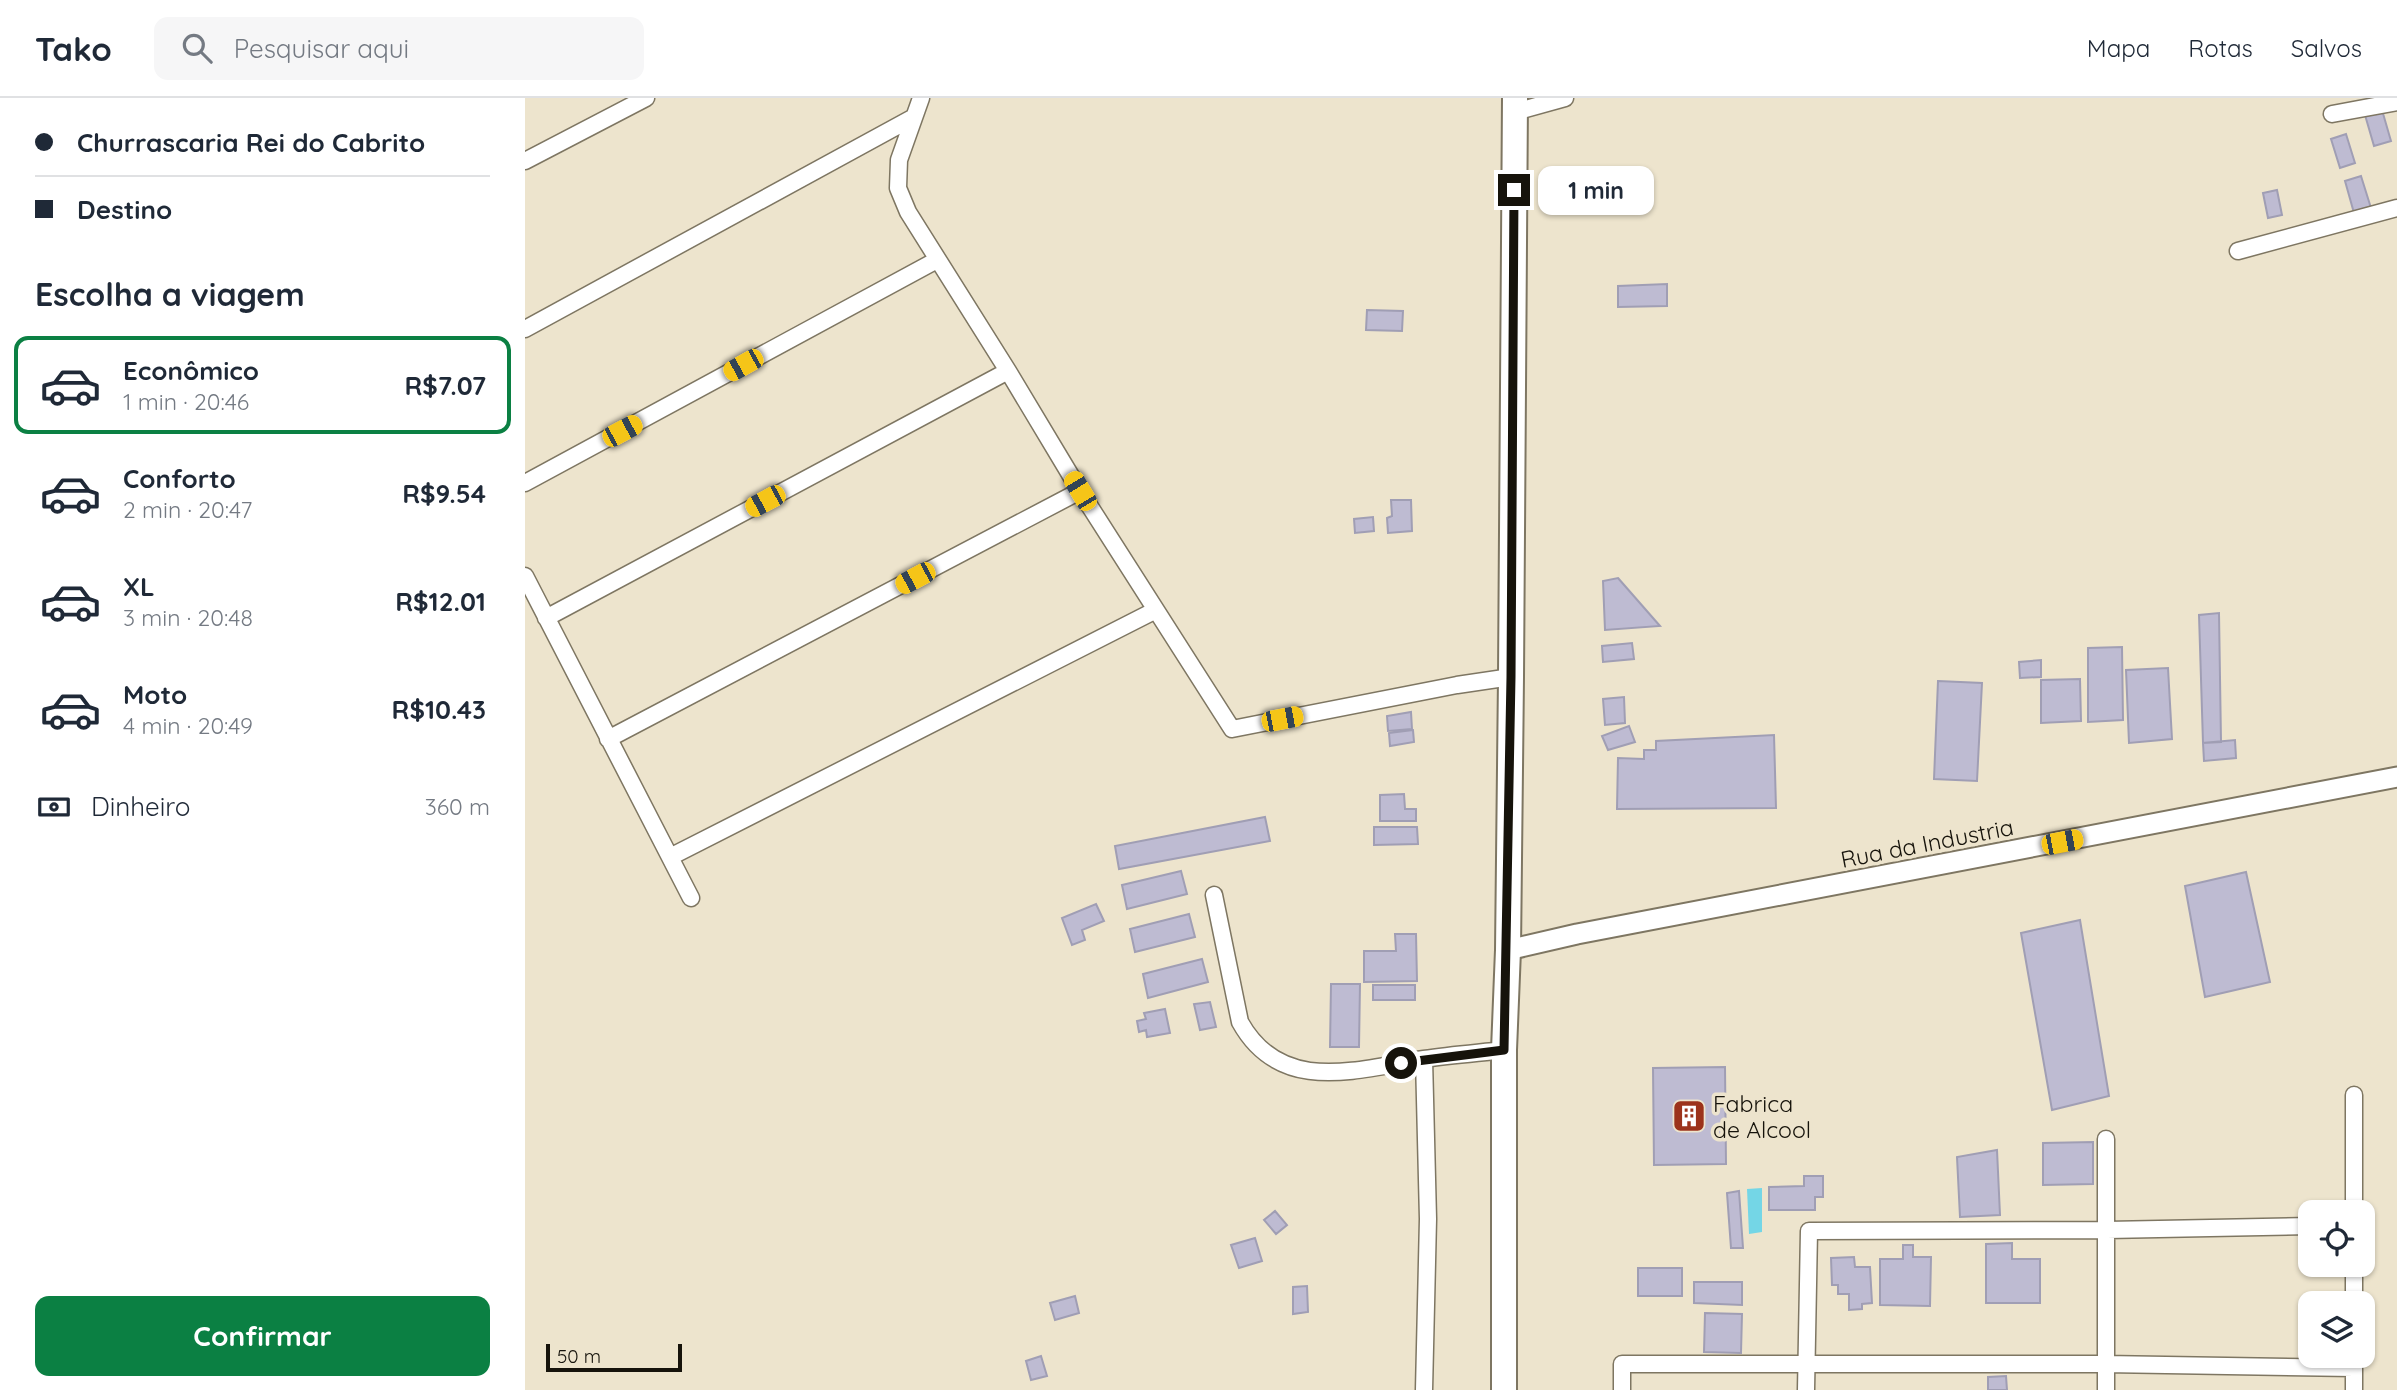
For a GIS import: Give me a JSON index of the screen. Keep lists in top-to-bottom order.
{
  "streets": {
    "street": ["Rua da Industria"]
  },
  "places": {
    "building": ["Fabrica de Alcool"]
  },
  "scale_bar": "50 m",
  "page": {
    "header": "Tako",
    "search": "Pesquisar aqui",
    "nav": ["Mapa", "Rotas", "Salvos"],
    "banner": ["Churrascaria Rei do Cabrito", "Destino"],
    "bubble": "1 min",
    "heading": "Escolha a viagem",
    "list": [
      {
        "name": "Econômico",
        "note": "1 min · 20:46",
        "value": "R$7.07"
      },
      {
        "name": "Conforto",
        "note": "2 min · 20:47",
        "value": "R$9.54"
      },
      {
        "name": "XL",
        "note": "3 min · 20:48",
        "value": "R$12.01"
      },
      {
        "name": "Moto",
        "note": "4 min · 20:49",
        "value": "R$10.43"
      }
    ],
    "pay": ["Dinheiro", "360 m"],
    "buttons": "Confirmar",
    "scale": "50 m"
  }
}
